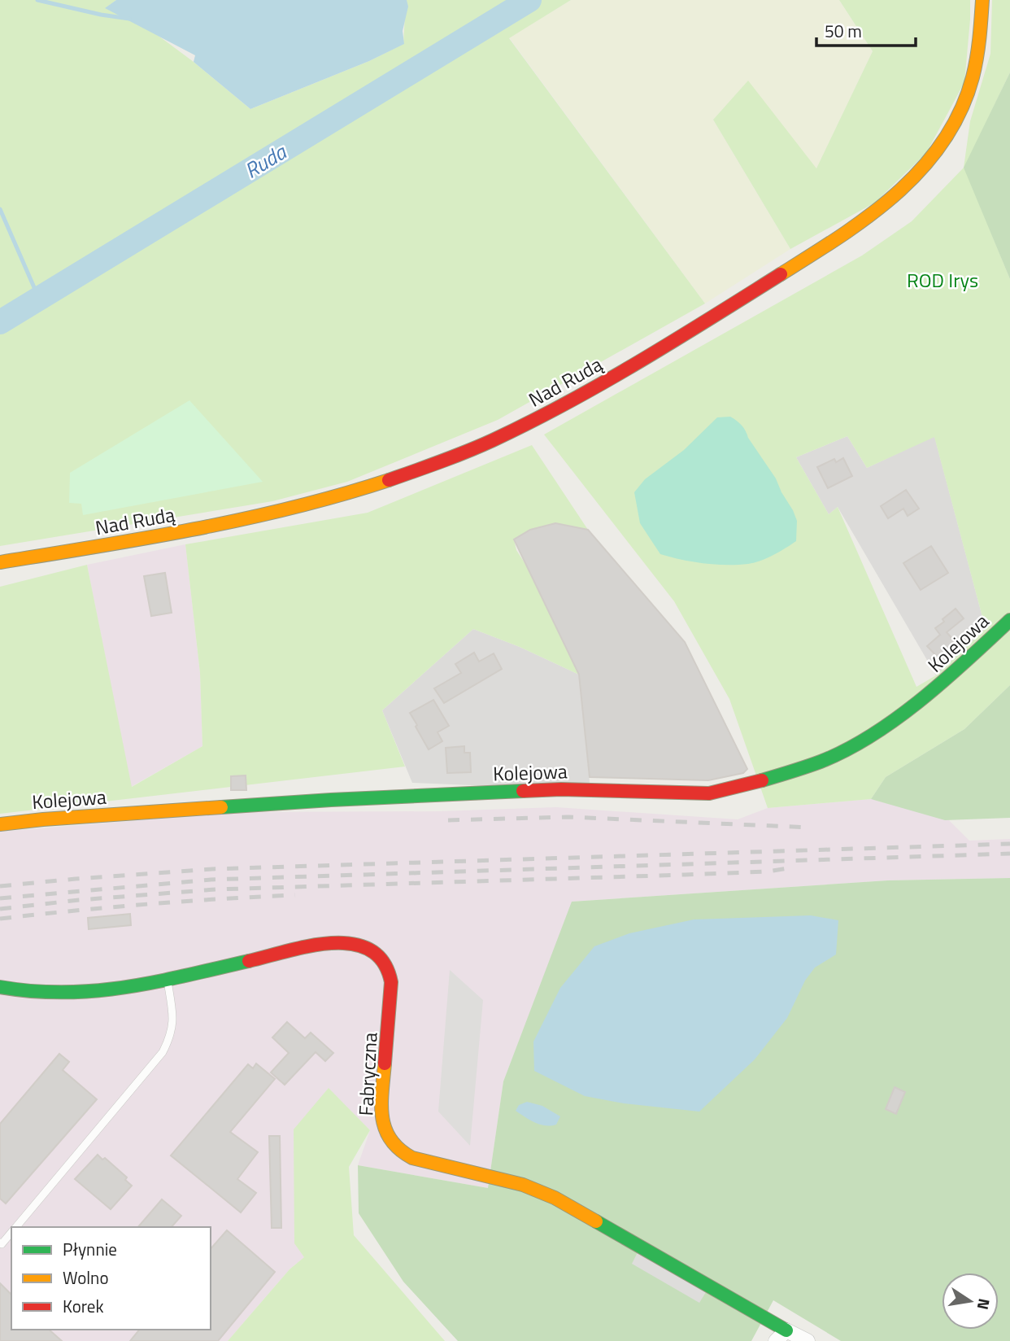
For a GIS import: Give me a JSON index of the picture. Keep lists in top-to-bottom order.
{
  "streets": {
    "street": ["Nad Rudą", "Kolejowa", "Fabryczna"]
  },
  "water": ["Ruda"],
  "parks": ["ROD Irys"],
  "legend": ["Płynnie", "Wolno", "Korek"],
  "scale_bar": "50 m",
  "north": "right"
}
